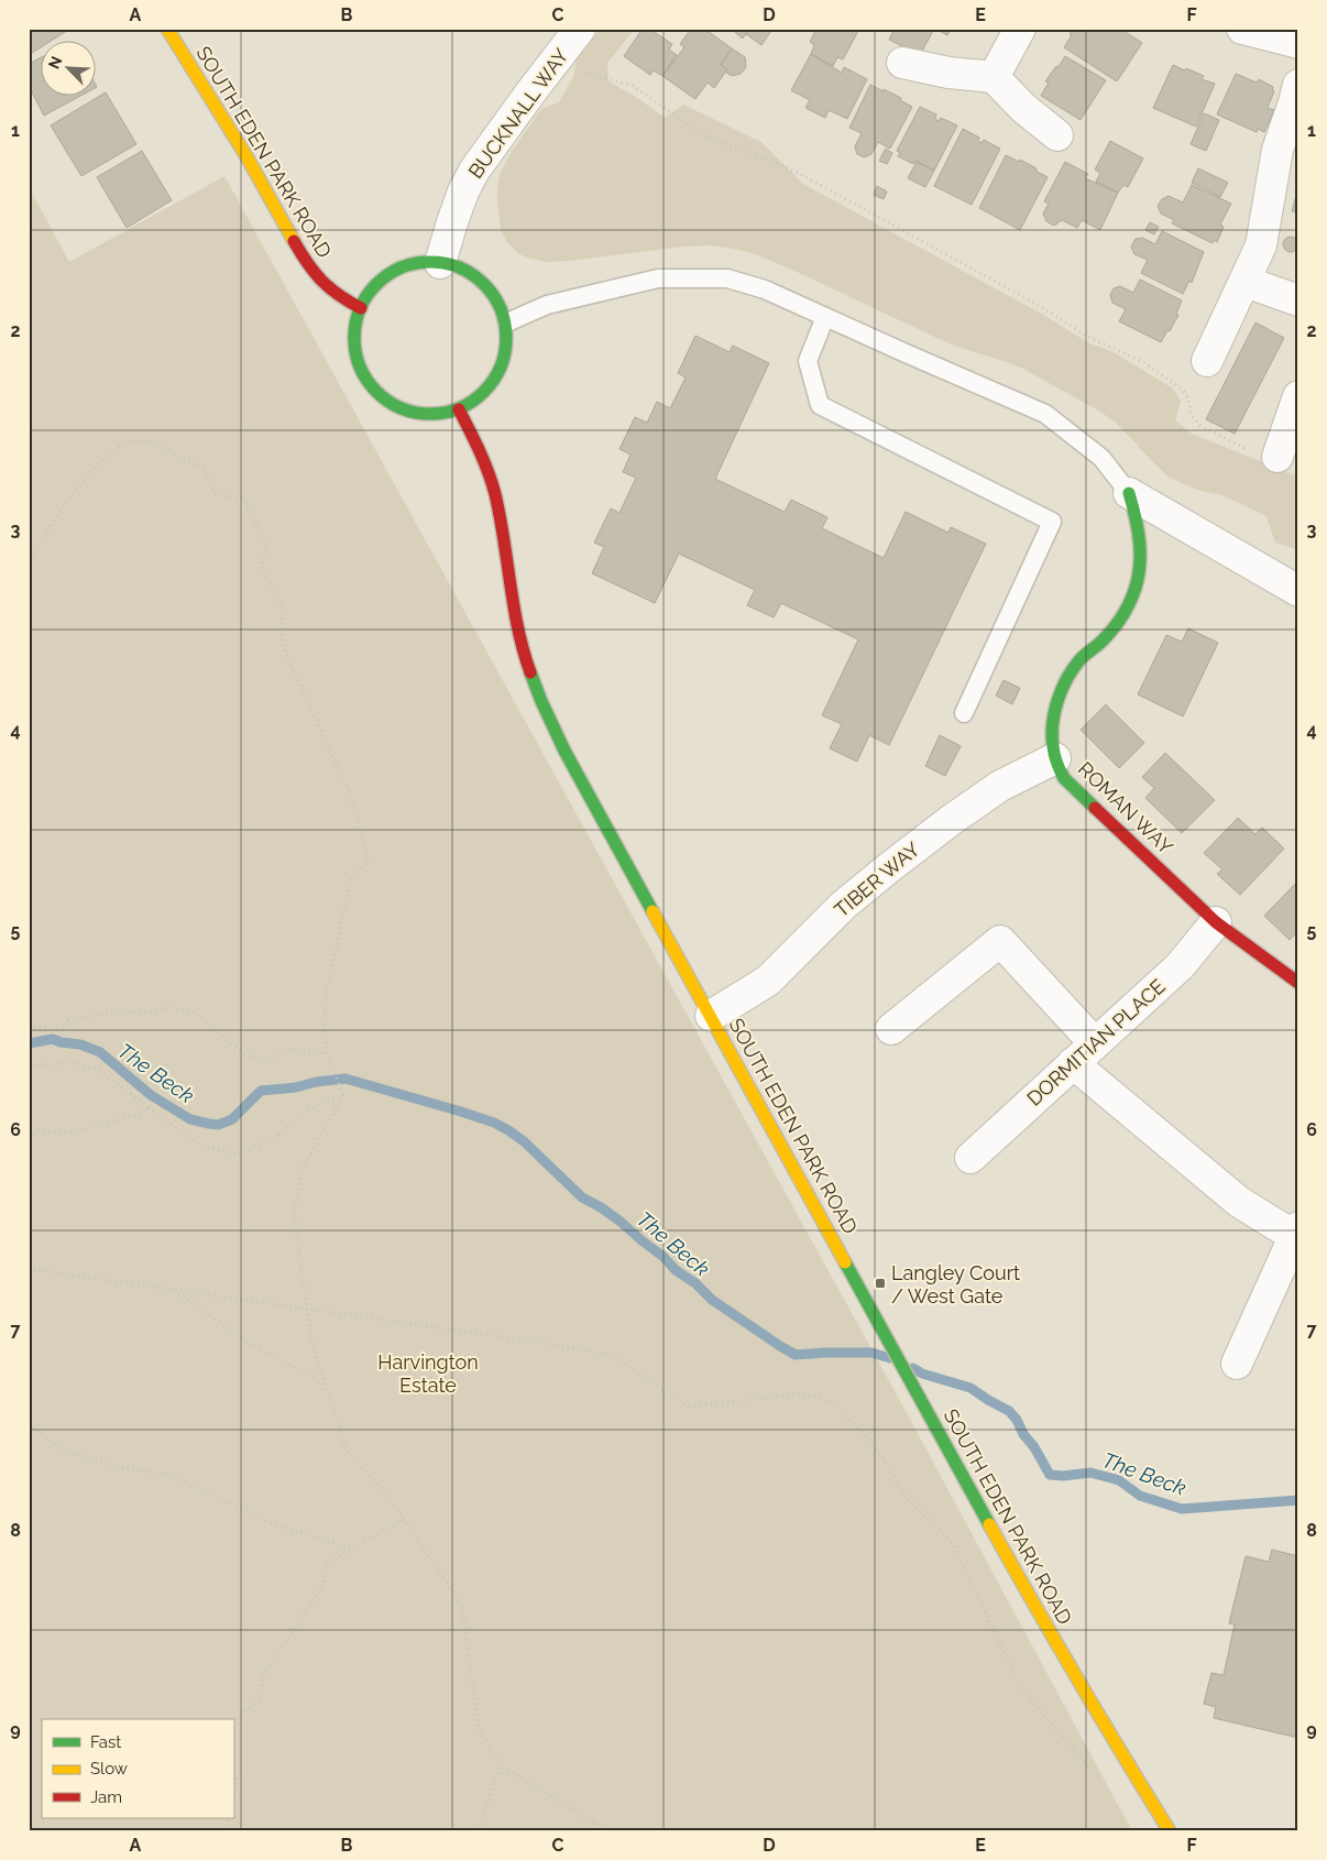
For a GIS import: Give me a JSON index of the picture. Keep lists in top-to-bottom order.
{
  "streets": {
    "main road": ["SOUTH EDEN PARK ROAD", "ROMAN WAY"],
    "street": ["BUCKNALL WAY", "TIBER WAY", "DORMITIAN PLACE"]
  },
  "crossings": [
    ["BUCKNALL WAY", "SOUTH EDEN PARK ROAD"],
    ["SOUTH EDEN PARK ROAD", "TIBER WAY"],
    ["ROMAN WAY", "TIBER WAY"],
    ["ROMAN WAY", "DORMITIAN PLACE"]
  ],
  "water": ["The Beck"],
  "parks": ["Harvington Estate"],
  "places": {
    "transit": ["Langley Court / West Gate"]
  },
  "legend": ["Fast", "Slow", "Jam"],
  "north": "top left",
  "grid": {
    "columns": [
      "A",
      "B",
      "C",
      "D",
      "E",
      "F"
    ],
    "rows": [
      "1",
      "2",
      "3",
      "4",
      "5",
      "6",
      "7",
      "8",
      "9"
    ]
  }
}
